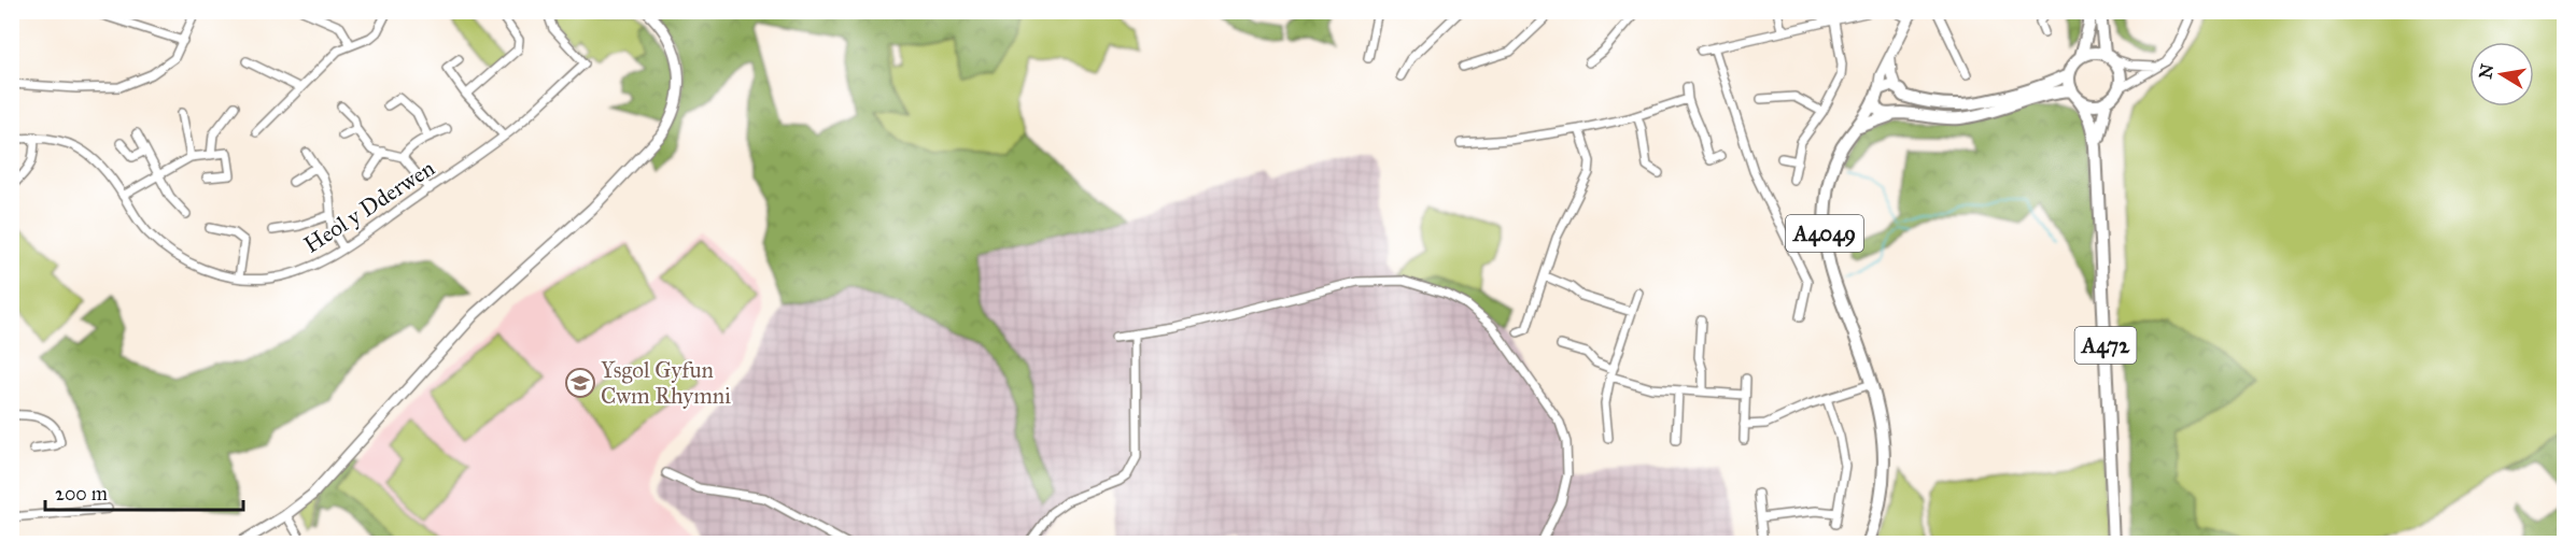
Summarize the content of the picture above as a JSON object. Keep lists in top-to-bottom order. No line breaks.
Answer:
{"streets":{"main road":["A4049","A472"],"street":["Heol y Dderwen"]},"places":{"school or university":["Ysgol Gyfun Cwm Rhymni"]},"scale_bar":"200 m","north":"left"}
